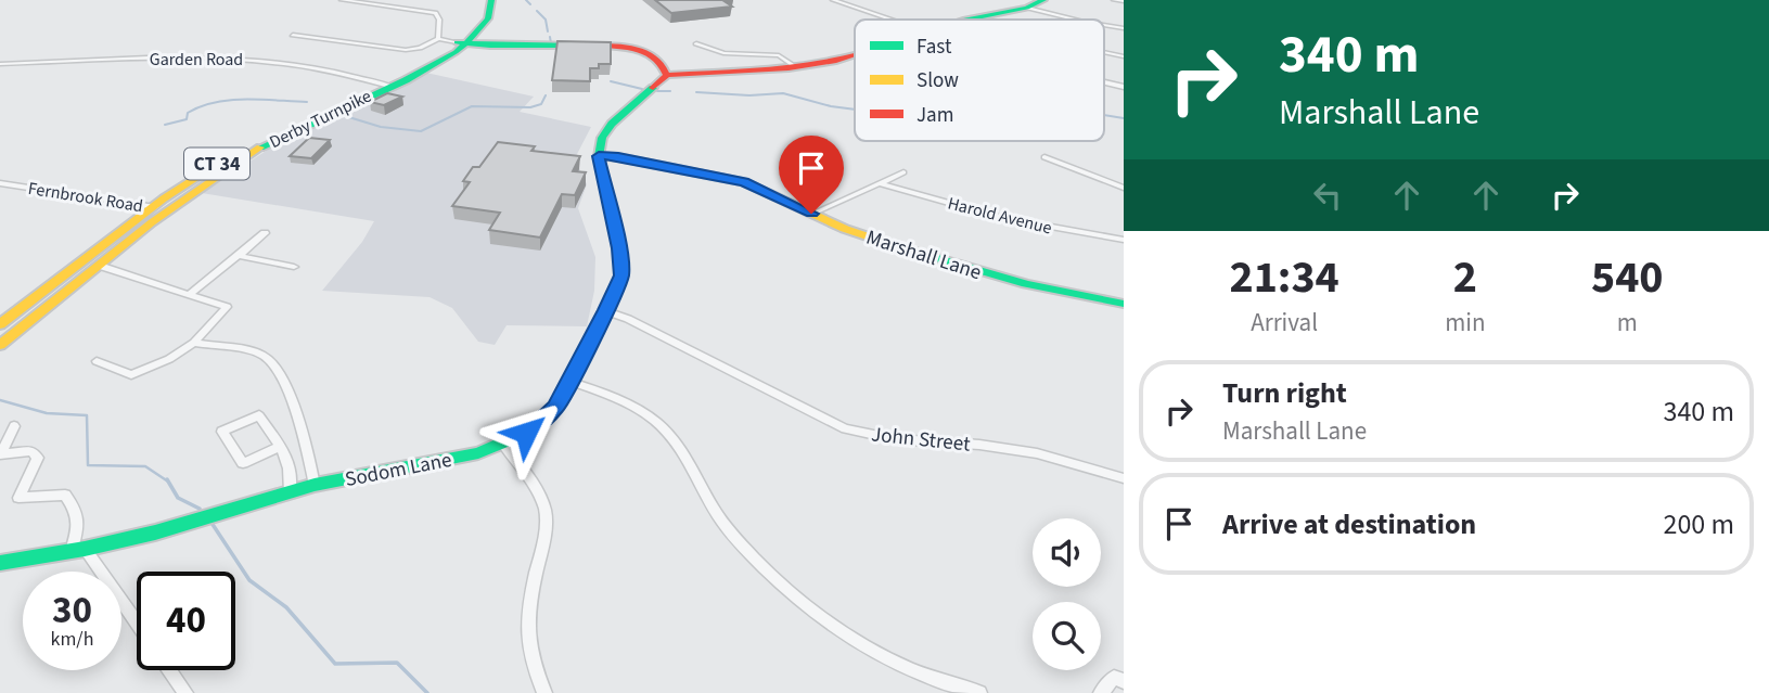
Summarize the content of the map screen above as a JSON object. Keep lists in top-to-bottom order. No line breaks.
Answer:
{"streets":{"main road":["Derby Turnpike","CT 34","Marshall Lane","Sodom Lane"],"street":["Garden Road","Fernbrook Road","Harold Avenue","John Street"]},"crossings":[["Garden Road","Derby Turnpike"],["Derby Turnpike","CT 34"],["Derby Turnpike","Fernbrook Road"],["Marshall Lane","Sodom Lane"],["John Street","Sodom Lane"]],"legend":["Fast","Slow","Jam"],"page":{"turn":["340 m","Marshall Lane"],"eta":["21:34","Arrival","2","min","540","m"],"list":[{"name":"Turn right","note":"Marshall Lane","value":"340 m"},{"name":"Arrive at destination","value":"200 m"}],"speed":"30 km/h","limit":"40"}}
